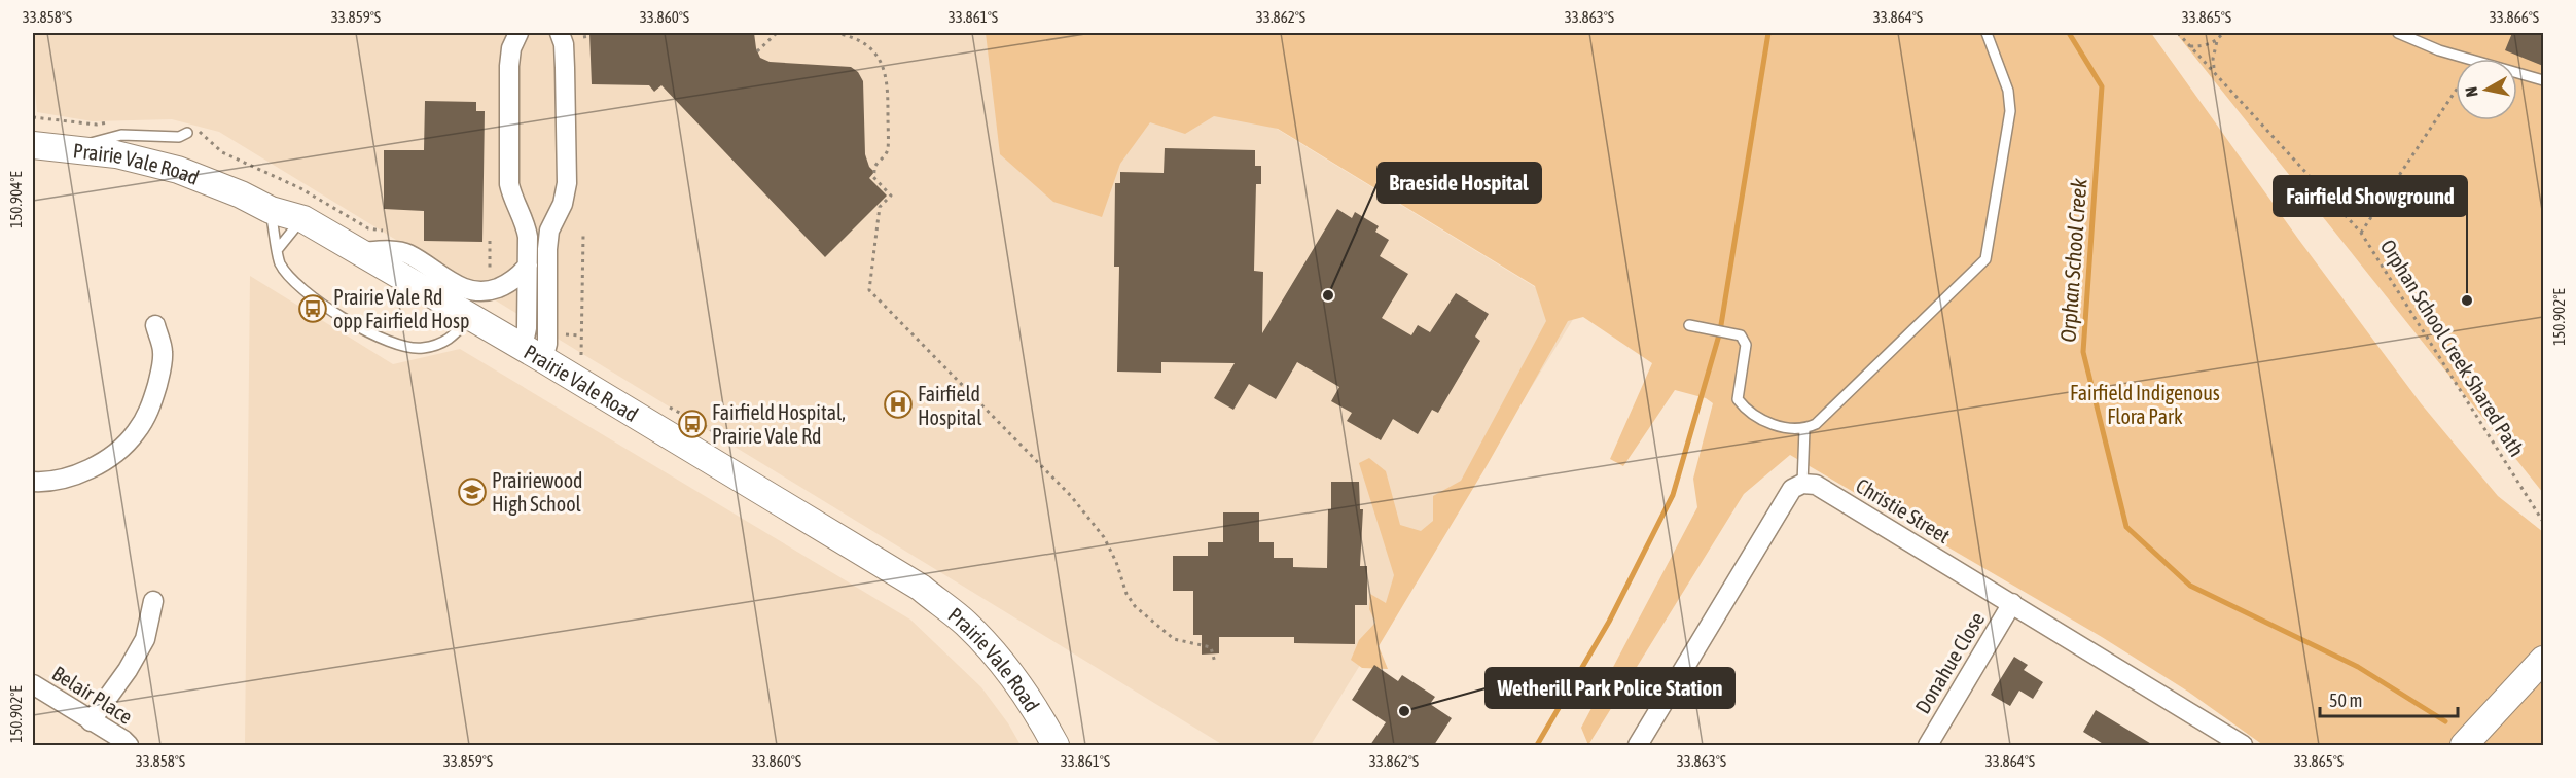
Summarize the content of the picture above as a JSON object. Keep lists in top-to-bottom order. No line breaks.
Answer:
{"streets":{"main road":["Prairie Vale Road"],"street":["Christie Street","Donahue Close","Belair Place"],"path":["Orphan School Creek Shared Path"]},"crossings":[["Christie Street","Donahue Close"]],"water":["Orphan School Creek"],"parks":["Fairfield Indigenous Flora Park"],"places":{"other":["Braeside Hospital","Fairfield Showground","Wetherill Park Police Station"],"bus stop":["Prairie Vale Rd opp Fairfield Hosp","Fairfield Hospital, Prairie Vale Rd"],"hospital":["Fairfield Hospital"],"school or university":["Prairiewood High School"]},"scale_bar":"50 m","north":"left","coordinates":["33.858°S","33.859°S","33.860°S","33.861°S","33.862°S","33.863°S","33.864°S","33.865°S","33.866°S","150.904°E","150.902°E"]}
